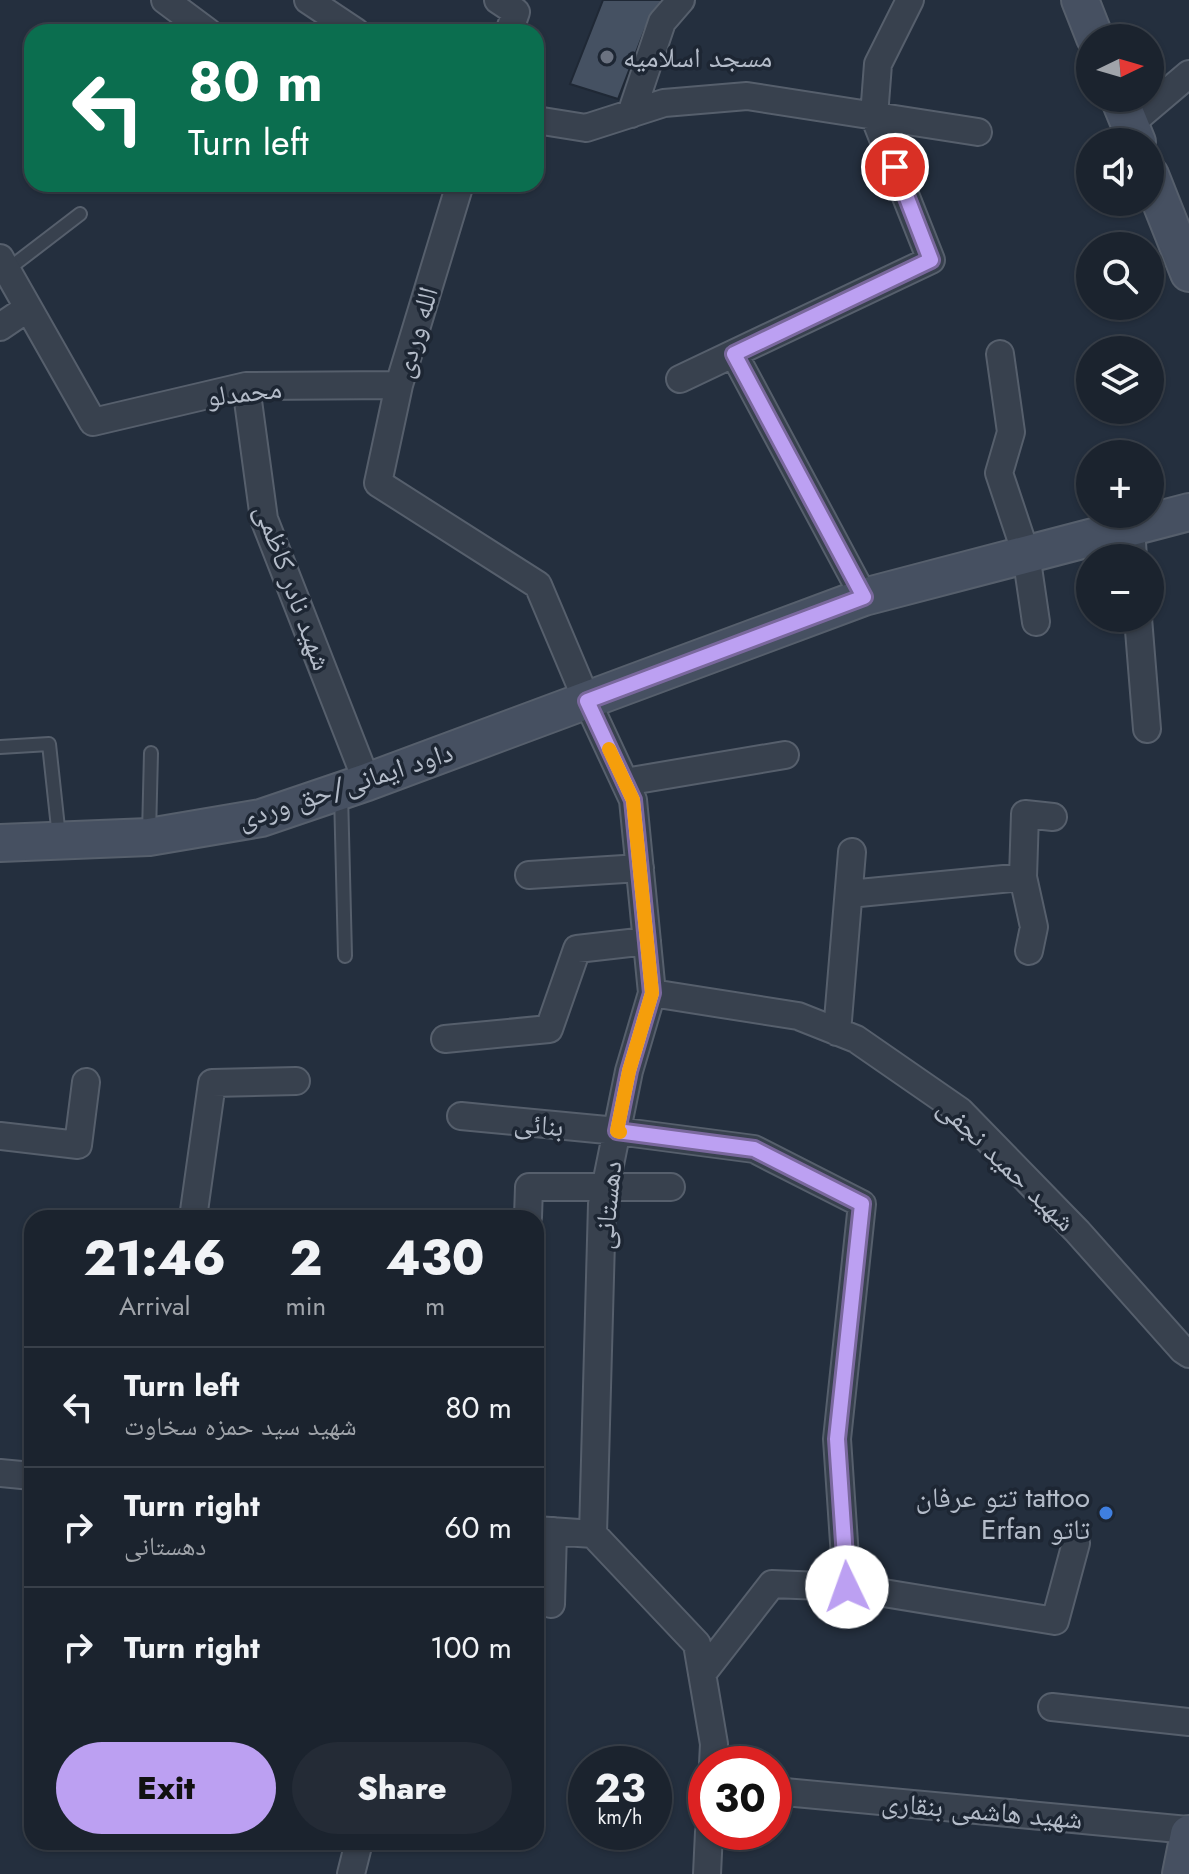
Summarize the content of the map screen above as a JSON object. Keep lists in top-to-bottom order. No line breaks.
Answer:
{"streets":{"street":["الله وردی","محمدلو","شهید نادر کاظمی","داود ایمانی/حق وردی","بنائی","شهید حمید نجفی","دهستانی","شهید هاشمی بنقاری"]},"crossings":[["الله وردی","محمدلو"],["الله وردی","دهستانی"],["محمدلو","شهید نادر کاظمی"],["شهید نادر کاظمی","داود ایمانی/حق وردی"],["داود ایمانی/حق وردی","دهستانی"],["بنائی","دهستانی"],["شهید حمید نجفی","دهستانی"]],"places":["مسجد اسلامیه","تتو عرفان tattoo Erfan تاتو"],"north":"right","page":{"map_buttons":["+","−"],"turn":["80 m","Turn left"],"eta":["21:46","Arrival","2","min","430","m"],"list":[{"name":"Turn left","note":"شهید سید حمزه سخاوت","value":"80 m"},{"name":"Turn right","note":"دهستانی","value":"60 m"},{"name":"Turn right","value":"100 m"}],"buttons":["Exit","Share"],"speed":"23 km/h","limit":"30"}}
